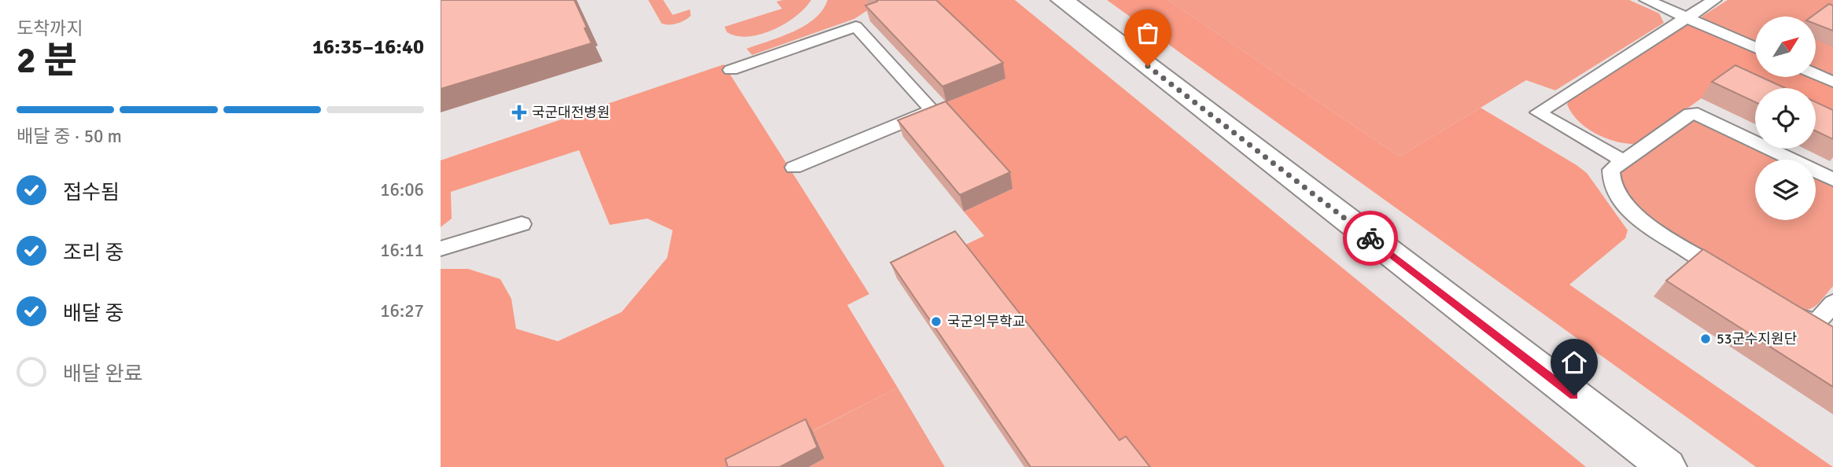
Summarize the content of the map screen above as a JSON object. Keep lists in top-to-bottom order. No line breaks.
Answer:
{"places":{"health":["국군대전병원"],"other":["국군의무학교","53군수지원단"]},"north":"top right","page":{"heading":["2 분","도착까지","16:35–16:40"],"bar":"배달 중 · 50 m","list":[["접수됨","16:06"],["조리 중","16:11"],["배달 중","16:27"],"배달 완료"]}}
